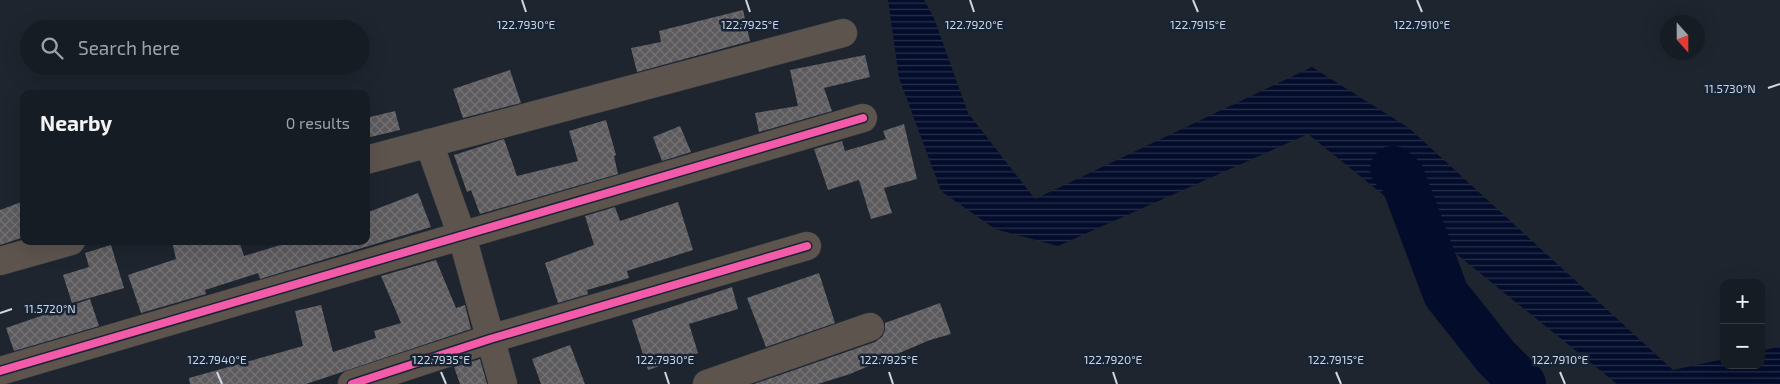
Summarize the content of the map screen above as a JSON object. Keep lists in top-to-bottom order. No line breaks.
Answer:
{"north":"bottom","page":{"search":"Search here","heading":["Nearby","0 results"],"map_buttons":["+","−"]},"coordinates":["122.7930°E","122.7925°E","122.7920°E","122.7915°E","122.7910°E","11.5730°N","11.5720°N","122.7940°E","122.7935°E"]}
